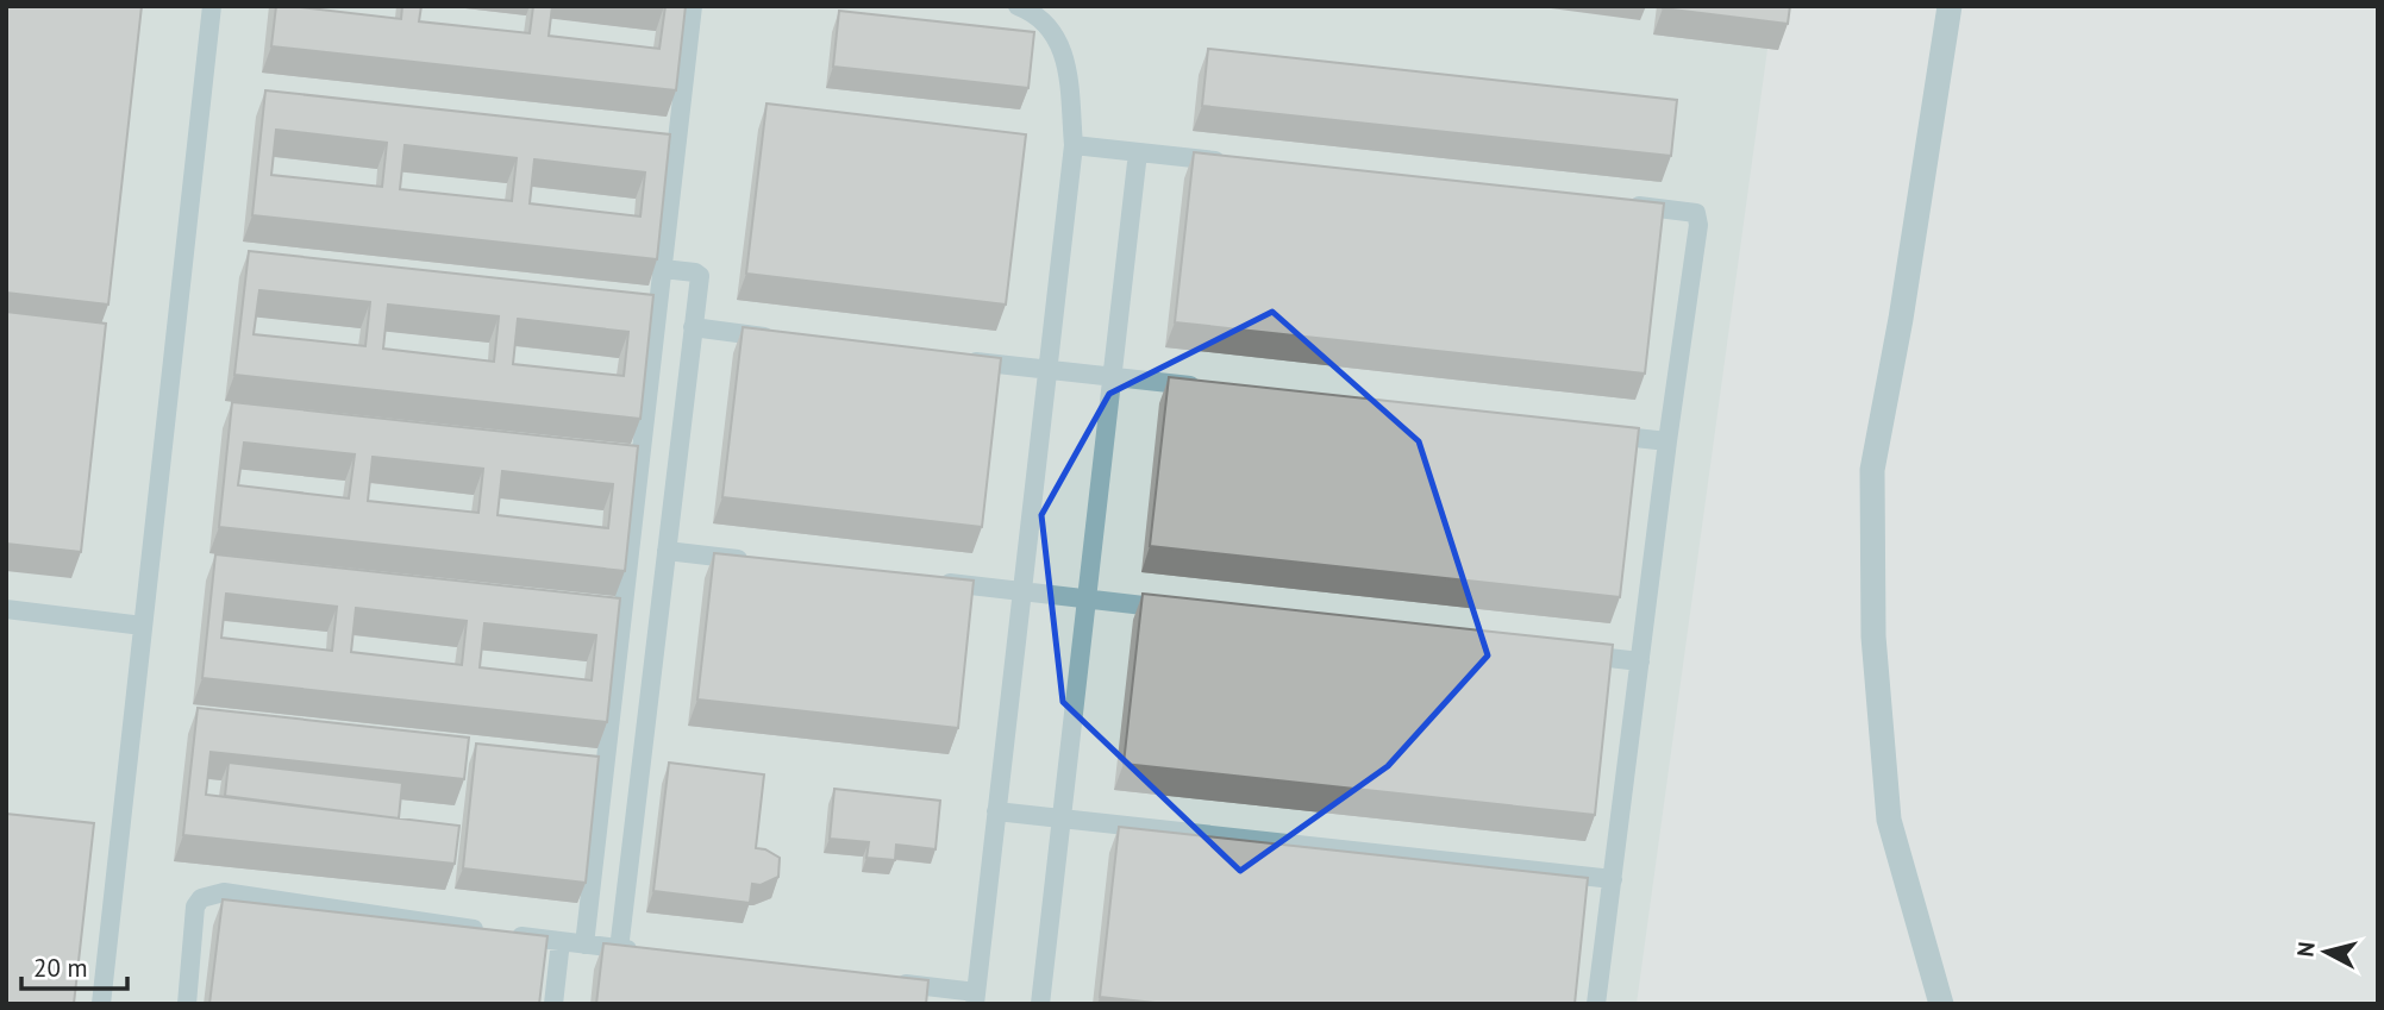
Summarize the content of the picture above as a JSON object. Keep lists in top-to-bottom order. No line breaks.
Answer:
{"scale_bar":"20 m","north":"left"}
